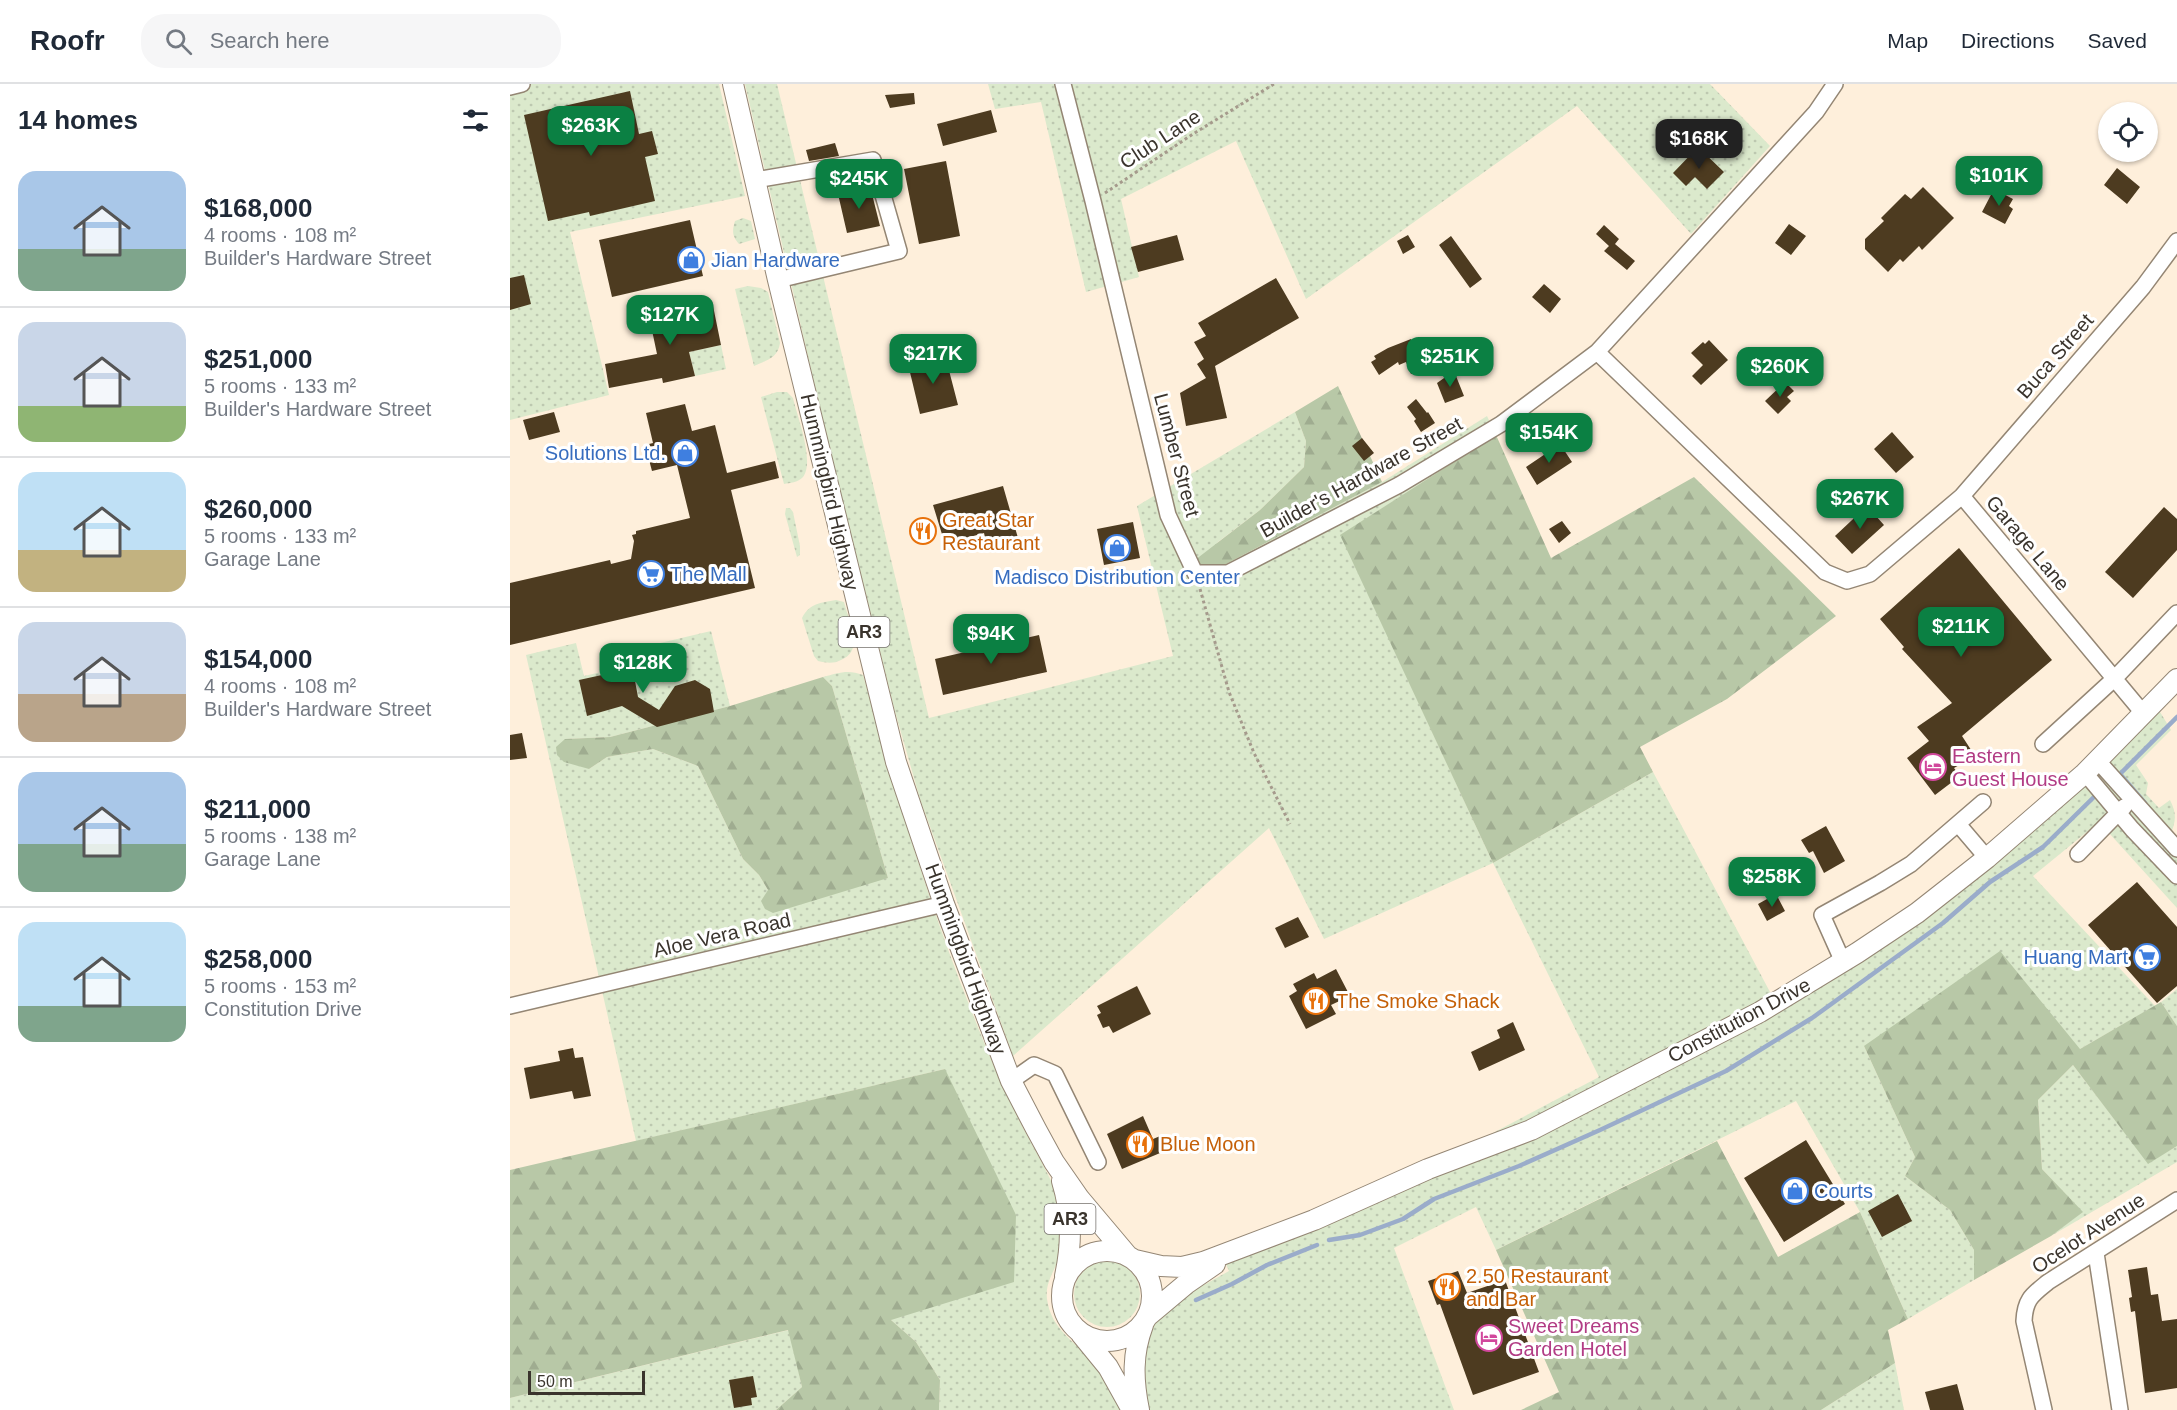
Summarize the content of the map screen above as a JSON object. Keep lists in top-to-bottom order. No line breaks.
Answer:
{"streets":{"main road":["Hummingbird Highway","AR3","Constitution Drive"],"street":["Buca Street","Lumber Street","Builder's Hardware Street","Garage Lane","Aloe Vera Road","Ocelot Avenue"],"path":["Club Lane"]},"crossings":[["Club Lane","Lumber Street"],["Buca Street","Garage Lane"],["Lumber Street","Builder's Hardware Street"],["Builder's Hardware Street","Garage Lane"],["Hummingbird Highway","Aloe Vera Road"],["Hummingbird Highway","Constitution Drive"],["Garage Lane","Constitution Drive"]],"places":{"shop":["Jian Hardware","Solutions Ltd.","Madisco Distribution Center","Courts"],"restaurant":["Great Star Restaurant","The Smoke Shack","Blue Moon","2.50 Restaurant and Bar"],"supermarket":["The Mall","Huang Mart"],"hotel":["Eastern Guest House","Sweet Dreams Garden Hotel"]},"scale_bar":"50 m","page":{"header":"Roofr","search":"Search here","nav":["Map","Directions","Saved"],"heading":"14 homes","price":["$263K","$168K","$101K","$245K","$127K","$217K","$251K","$260K","$154K","$267K","$211K","$94K","$128K","$258K"],"list":[{"name":"$168,000","note":"4 rooms · 108 m² · Builder's Hardware Street"},{"name":"$251,000","note":"5 rooms · 133 m² · Builder's Hardware Street"},{"name":"$260,000","note":"5 rooms · 133 m² · Garage Lane"},{"name":"$154,000","note":"4 rooms · 108 m² · Builder's Hardware Street"},{"name":"$211,000","note":"5 rooms · 138 m² · Garage Lane"},{"name":"$258,000","note":"5 rooms · 153 m² · Constitution Drive"}],"scale":"50 m"}}
